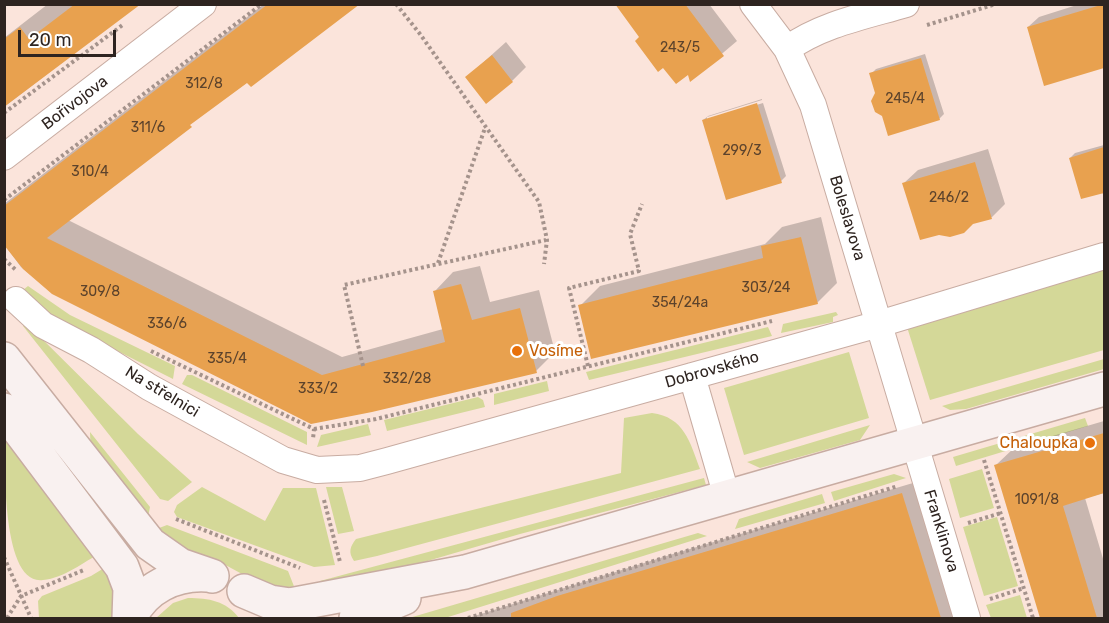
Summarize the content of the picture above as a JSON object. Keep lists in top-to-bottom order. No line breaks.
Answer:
{"streets":{"street":["Bořivojova","Boleslavova","Dobrovského","Na střelnici","Franklinova"]},"crossings":[["Boleslavova","Dobrovského"],["Boleslavova","Franklinova"],["Dobrovského","Na střelnici"]],"places":["Vosíme","Chaloupka"],"house_numbers":["243/5","312/8","245/4","311/6","299/3","310/4","246/2","303/24","309/8","354/24a","336/6","335/4","332/28","333/2","1091/8"],"scale_bar":"20 m"}
